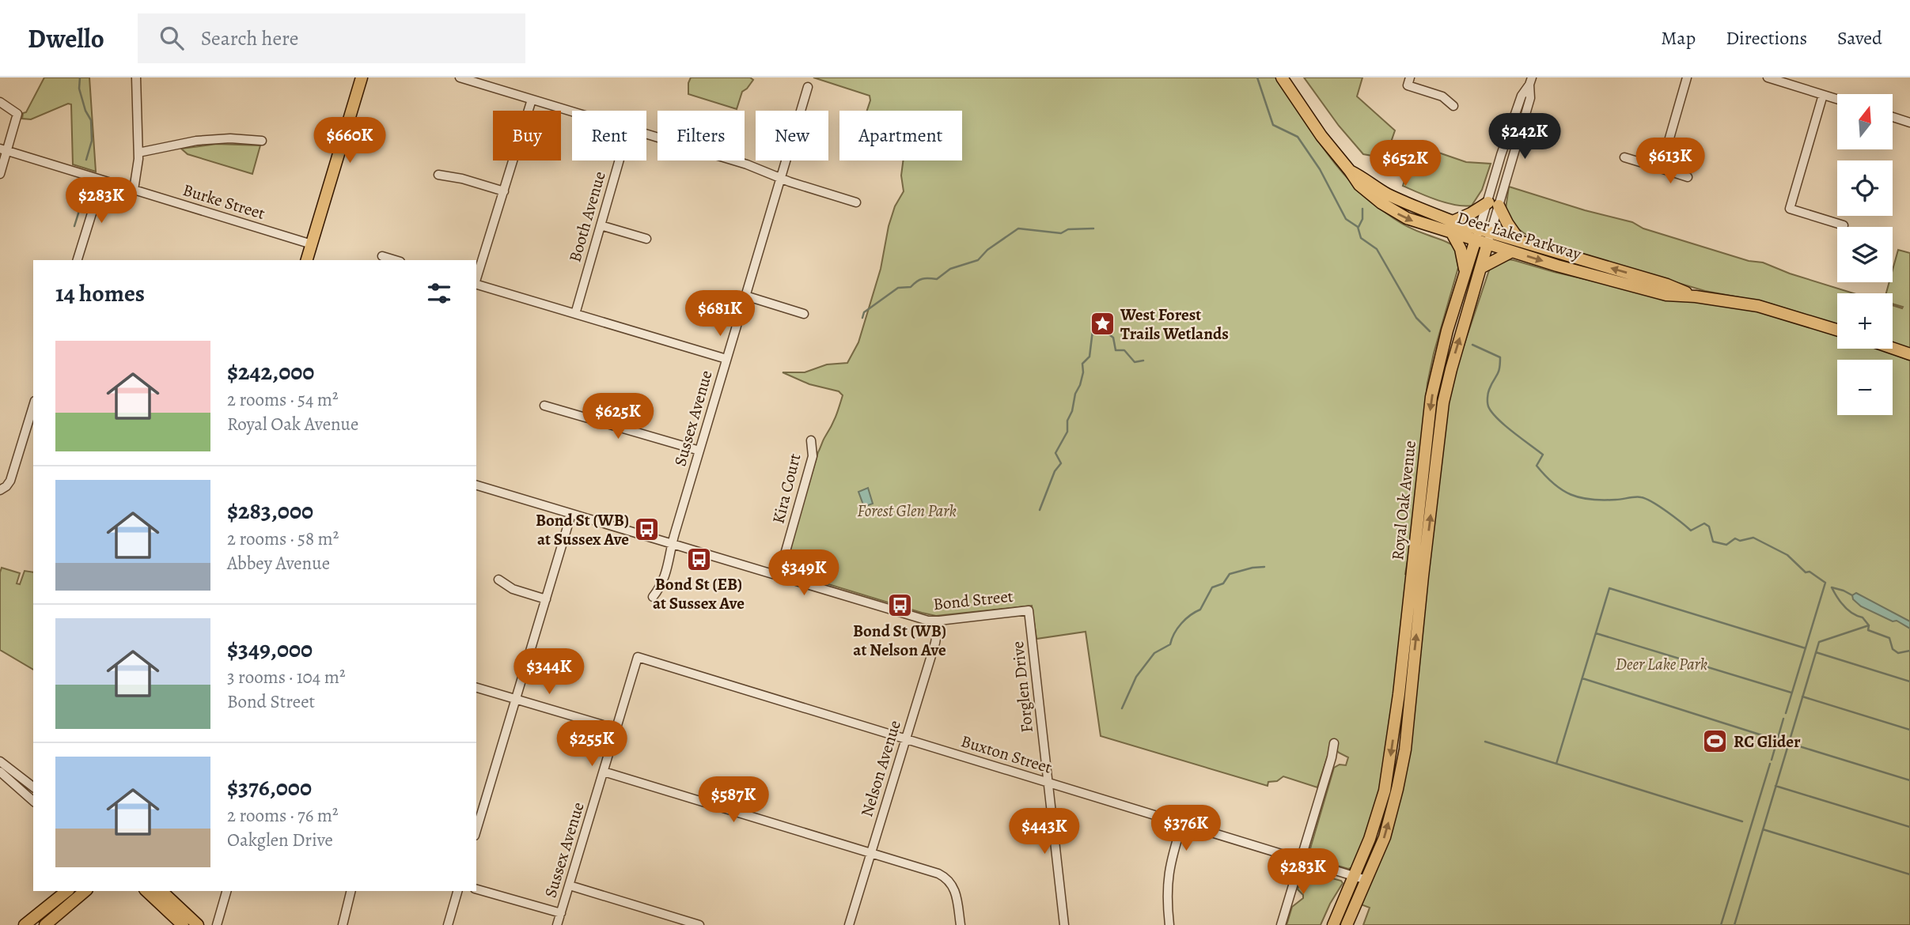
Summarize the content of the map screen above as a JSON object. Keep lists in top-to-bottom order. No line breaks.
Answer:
{"streets":{"main road":["Deer Lake Parkway","Royal Oak Avenue"],"street":["Burke Street","Booth Avenue","Sussex Avenue","Kira Court","Bond Street","Forglen Drive","Buxton Street","Nelson Avenue"]},"crossings":[["Deer Lake Parkway","Royal Oak Avenue"],["Sussex Avenue","Bond Street"],["Sussex Avenue","Buxton Street"],["Kira Court","Bond Street"],["Royal Oak Avenue","Buxton Street"],["Bond Street","Forglen Drive"],["Bond Street","Nelson Avenue"],["Forglen Drive","Buxton Street"],["Buxton Street","Nelson Avenue"]],"parks":["Forest Glen Park","Deer Lake Park"],"places":{"place":["West Forest Trails Wetlands"],"bus stop":["Bond St (WB) at Sussex Ave","Bond St (EB) at Sussex Ave","Bond St (WB) at Nelson Ave"],"sports":["RC Glider"]},"north":"top","page":{"header":"Dwello","search":"Search here","nav":["Map","Directions","Saved"],"map_buttons":["+","−"],"chip":["Buy","Rent","Filters","New","Apartment"],"price":["$242K","$660K","$613K","$652K","$283K","$681K","$625K","$349K","$344K","$255K","$587K","$376K","$443K","$283K"],"heading":"14 homes","list":[{"name":"$242,000","note":"2 rooms · 54 m² · Royal Oak Avenue"},{"name":"$283,000","note":"2 rooms · 58 m² · Abbey Avenue"},{"name":"$349,000","note":"3 rooms · 104 m² · Bond Street"},{"name":"$376,000","note":"2 rooms · 76 m² · Oakglen Drive"}]}}
